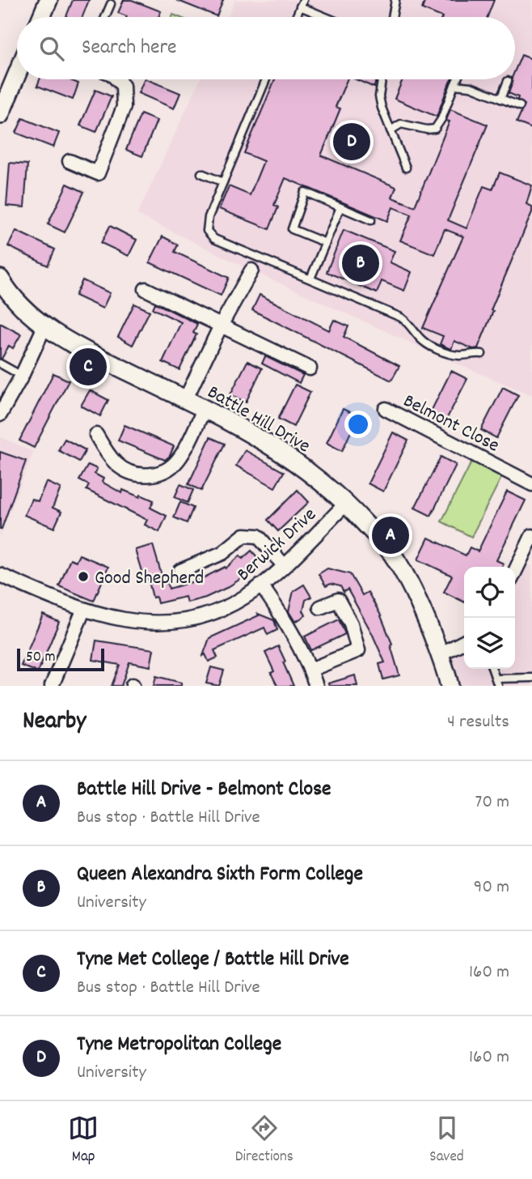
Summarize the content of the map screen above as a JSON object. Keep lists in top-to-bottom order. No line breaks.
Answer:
{"streets":{"street":["Battle Hill Drive","Belmont Close","Berwick Drive"]},"crossings":[["Battle Hill Drive","Berwick Drive"]],"places":["Good Shepherd"],"scale_bar":"50 m","page":{"search":"Search here","pins":["D","B","C","A"],"scale":"50 m","heading":["Nearby","4 results"],"list":[{"mark":"A","name":"Battle Hill Drive - Belmont Close","note":"Bus stop · Battle Hill Drive","value":"70 m"},{"mark":"B","name":"Queen Alexandra Sixth Form College","note":"University","value":"90 m"},{"mark":"C","name":"Tyne Met College / Battle Hill Drive","note":"Bus stop · Battle Hill Drive","value":"160 m"},{"mark":"D","name":"Tyne Metropolitan College","note":"University","value":"160 m"}],"nav":["Map","Directions","Saved"]}}
